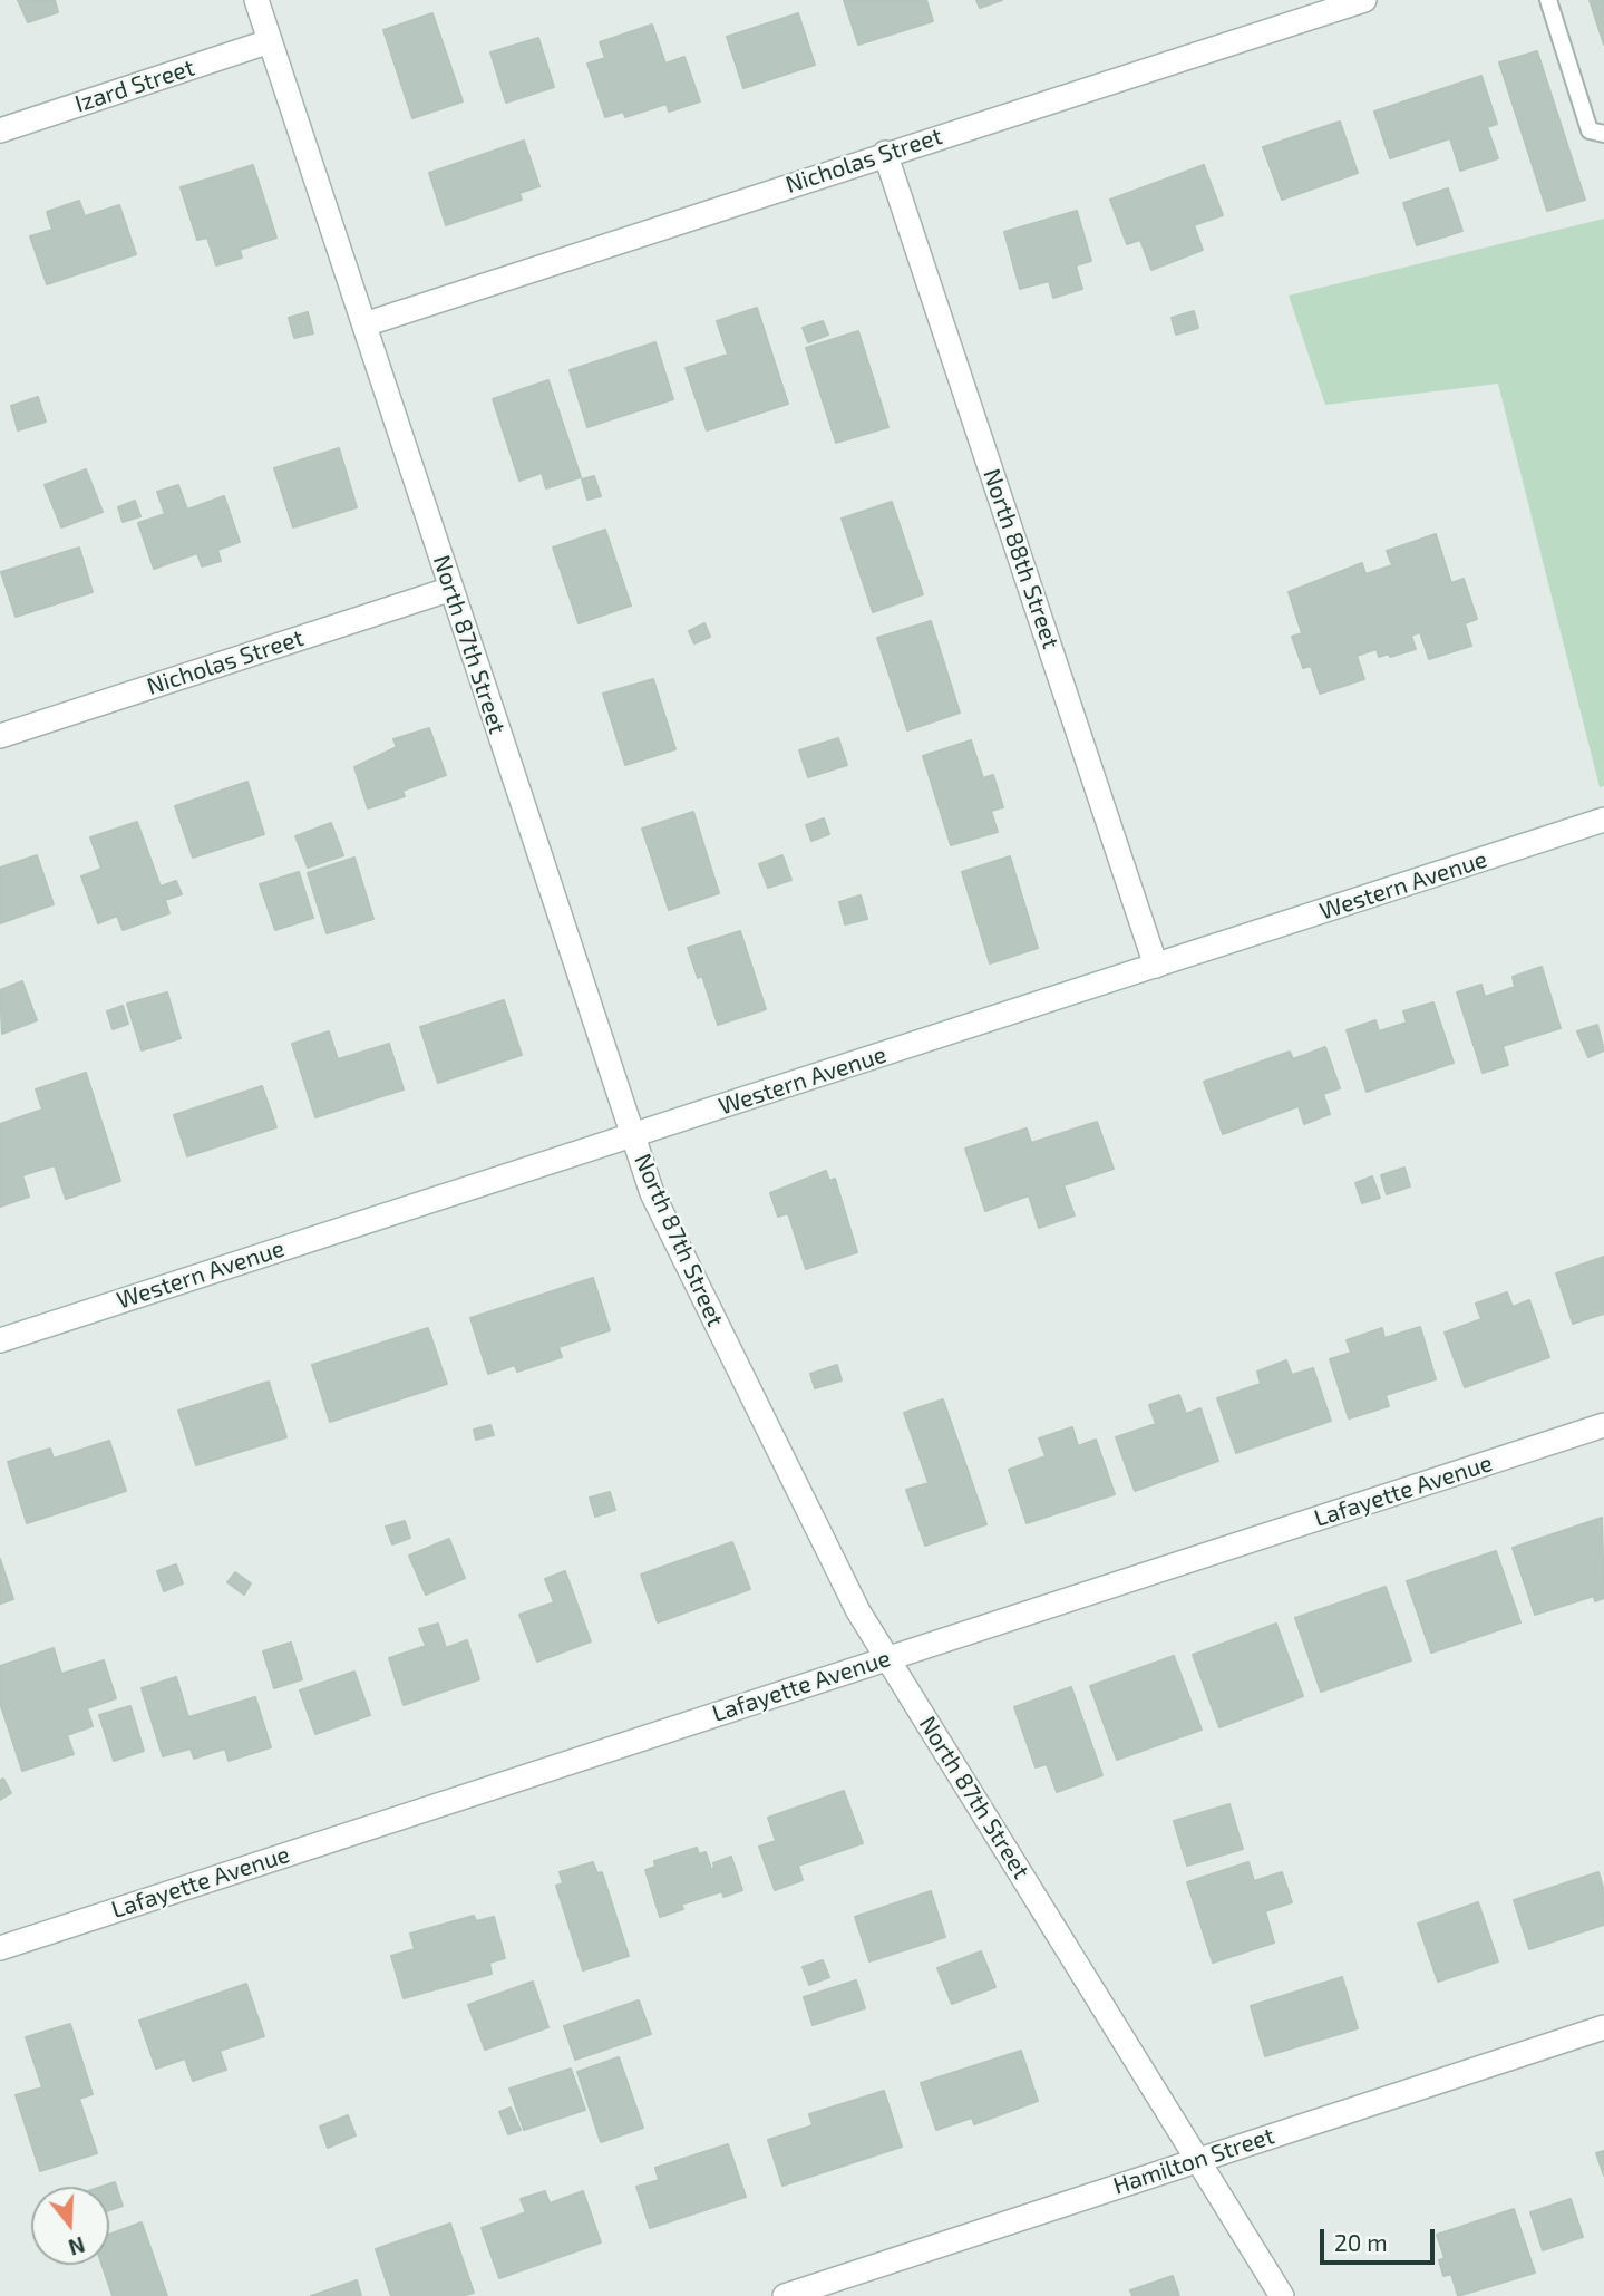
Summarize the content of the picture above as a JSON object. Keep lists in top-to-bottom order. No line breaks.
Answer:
{"streets":{"street":["Izard Street","Nicholas Street","North 88th Street","North 87th Street","Western Avenue","Lafayette Avenue","Hamilton Street"]},"crossings":[["Izard Street","North 87th Street"],["Nicholas Street","North 88th Street"],["Nicholas Street","North 87th Street"],["North 88th Street","Western Avenue"],["North 87th Street","Western Avenue"],["North 87th Street","Lafayette Avenue"],["North 87th Street","Hamilton Street"]],"scale_bar":"20 m","north":"bottom"}
